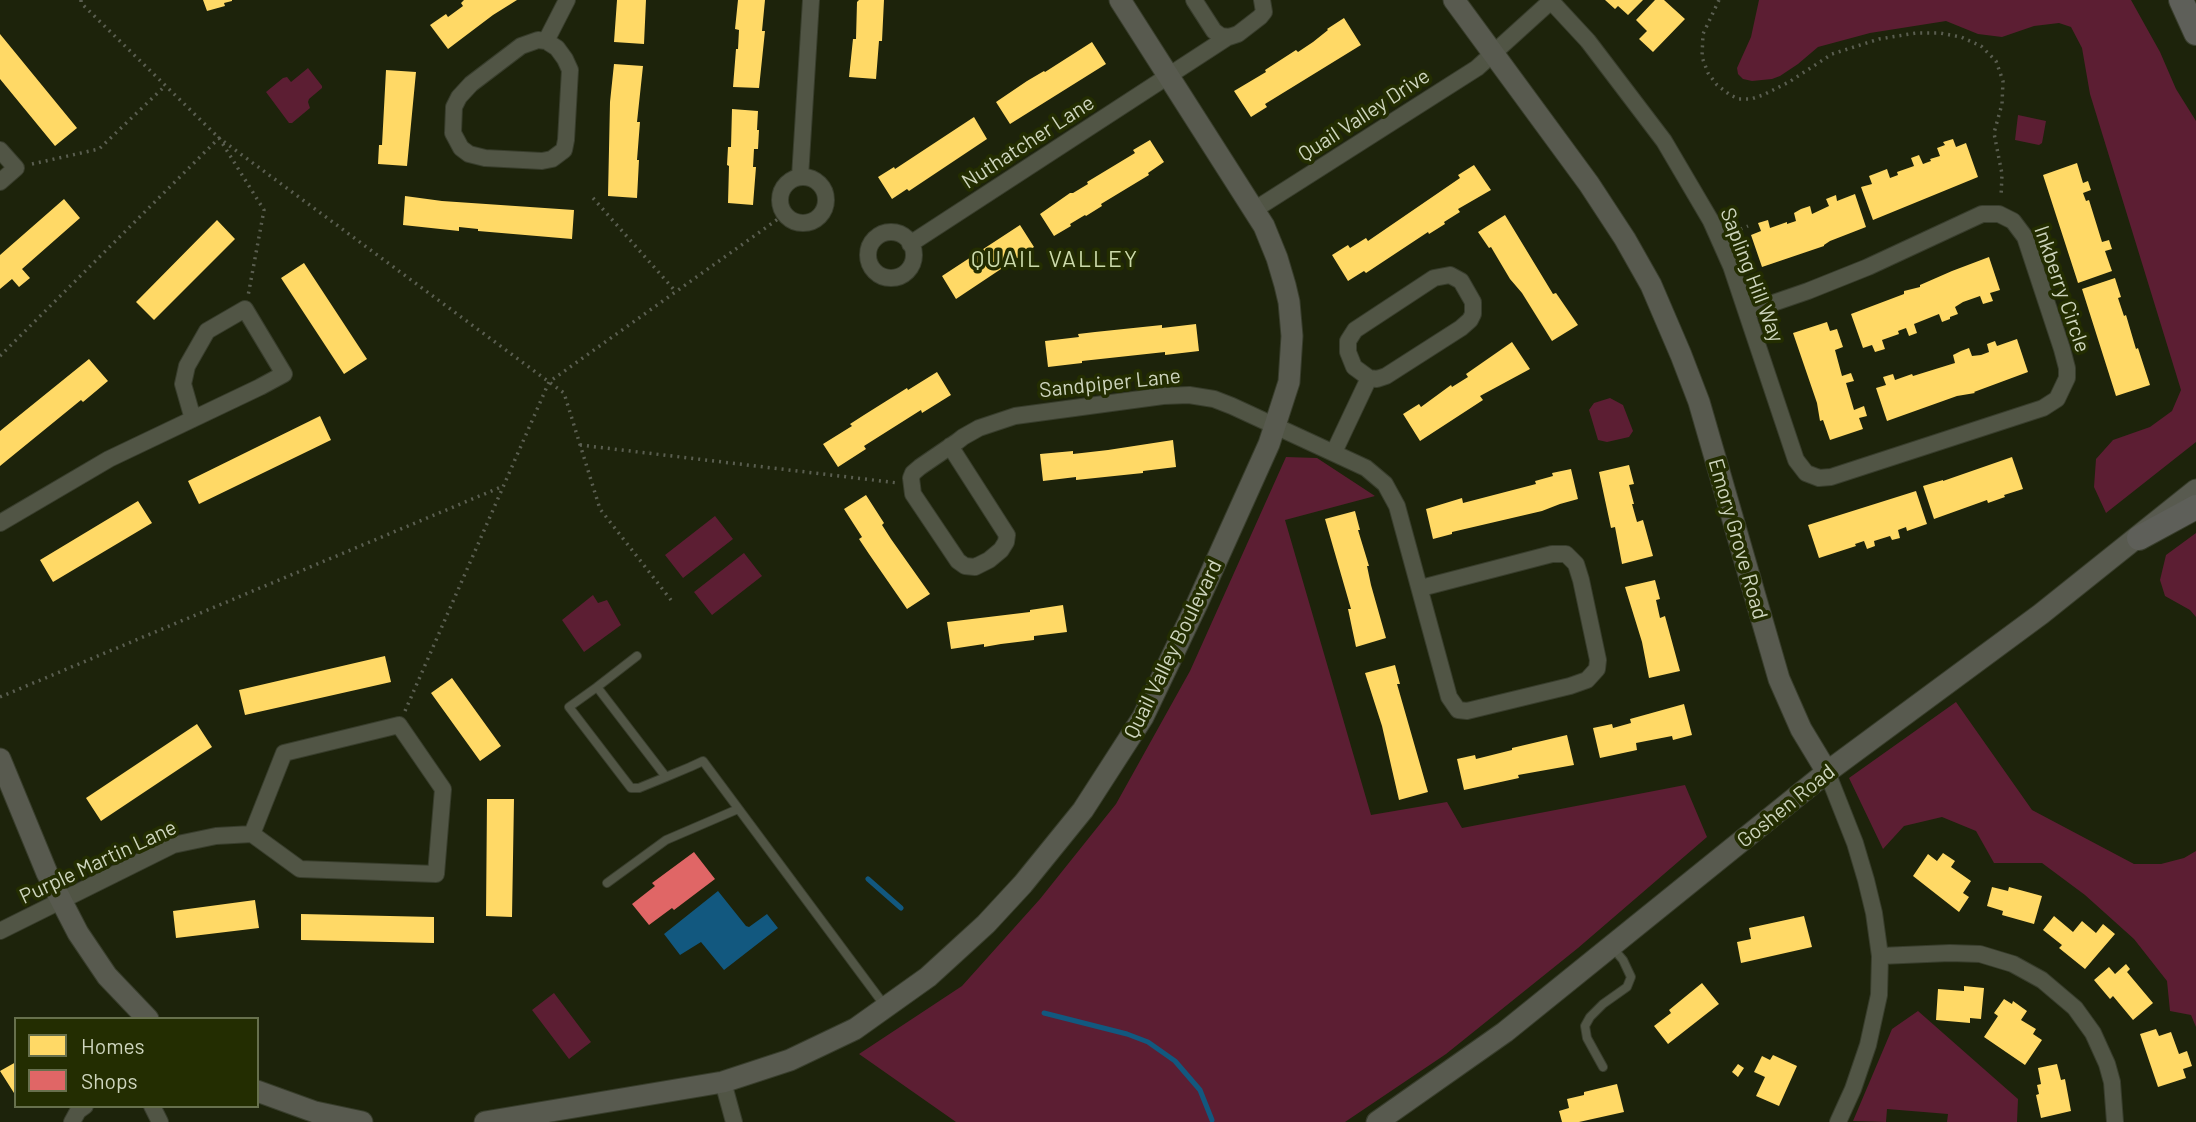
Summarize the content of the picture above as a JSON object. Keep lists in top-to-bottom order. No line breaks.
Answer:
{"streets":{"street":["Quail Valley Drive","Nuthatcher Lane","Sapling Hill Way","Inkberry Circle","Sandpiper Lane","Emory Grove Road","Quail Valley Boulevard","Goshen Road","Purple Martin Lane"]},"crossings":[["Quail Valley Drive","Sapling Hill Way"],["Quail Valley Drive","Emory Grove Road"],["Quail Valley Drive","Quail Valley Boulevard"],["Nuthatcher Lane","Quail Valley Boulevard"],["Sapling Hill Way","Inkberry Circle"],["Sandpiper Lane","Quail Valley Boulevard"],["Emory Grove Road","Goshen Road"]],"districts":["QUAIL VALLEY"],"legend":["Homes","Shops"]}
